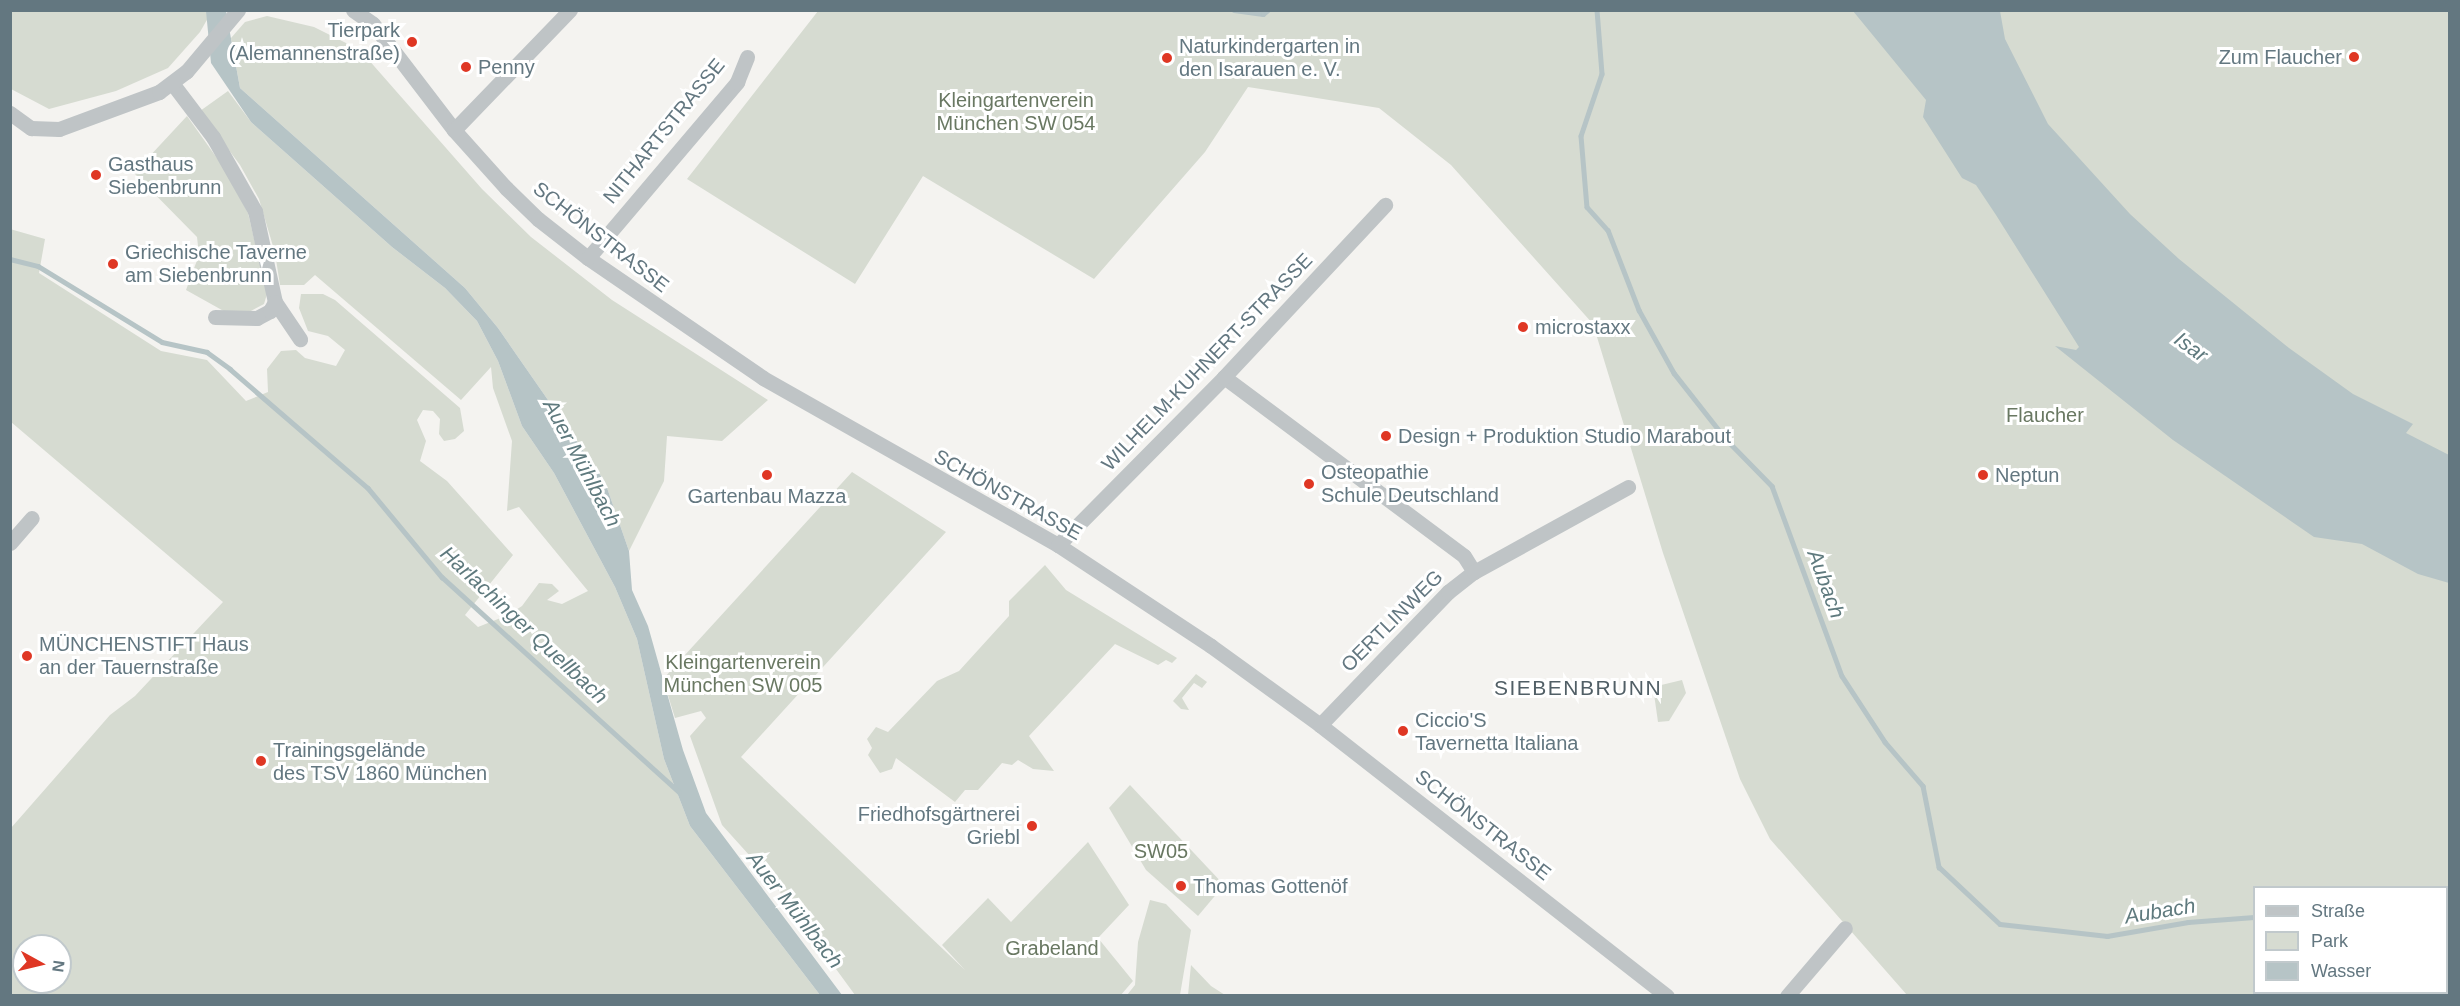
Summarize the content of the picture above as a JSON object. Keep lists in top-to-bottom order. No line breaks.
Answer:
{"streets":{"street":["NITHARTSTRASSE","SCHÖNSTRASSE","WILHELM-KUHNERT-STRASSE","OERTLINWEG"]},"crossings":[["NITHARTSTRASSE","SCHÖNSTRASSE"],["SCHÖNSTRASSE","WILHELM-KUHNERT-STRASSE"],["SCHÖNSTRASSE","OERTLINWEG"]],"districts":["SIEBENBRUNN"],"water":["Isar","Auer Mühlbach","Aubach","Harlachinger Quellbach"],"parks":["Kleingartenverein München SW 054","Flaucher","Kleingartenverein München SW 005","SW05","Grabeland"],"places":["Tierpark (Alemannenstraße)","Zum Flaucher","Naturkindergarten in den Isarauen e. V.","Penny","Gasthaus Siebenbrunn","Griechische Taverne am Siebenbrunn","microstaxx","Design + Produktion Studio Marabout","Gartenbau Mazza","Neptun","Osteopathie Schule Deutschland","MÜNCHENSTIFT Haus an der Tauernstraße","Ciccio'S Tavernetta Italiana","Trainingsgelände des TSV 1860 München","Friedhofsgärtnerei Griebl","Thomas Gottenöf"],"legend":["Straße","Park","Wasser"],"north":"right"}
